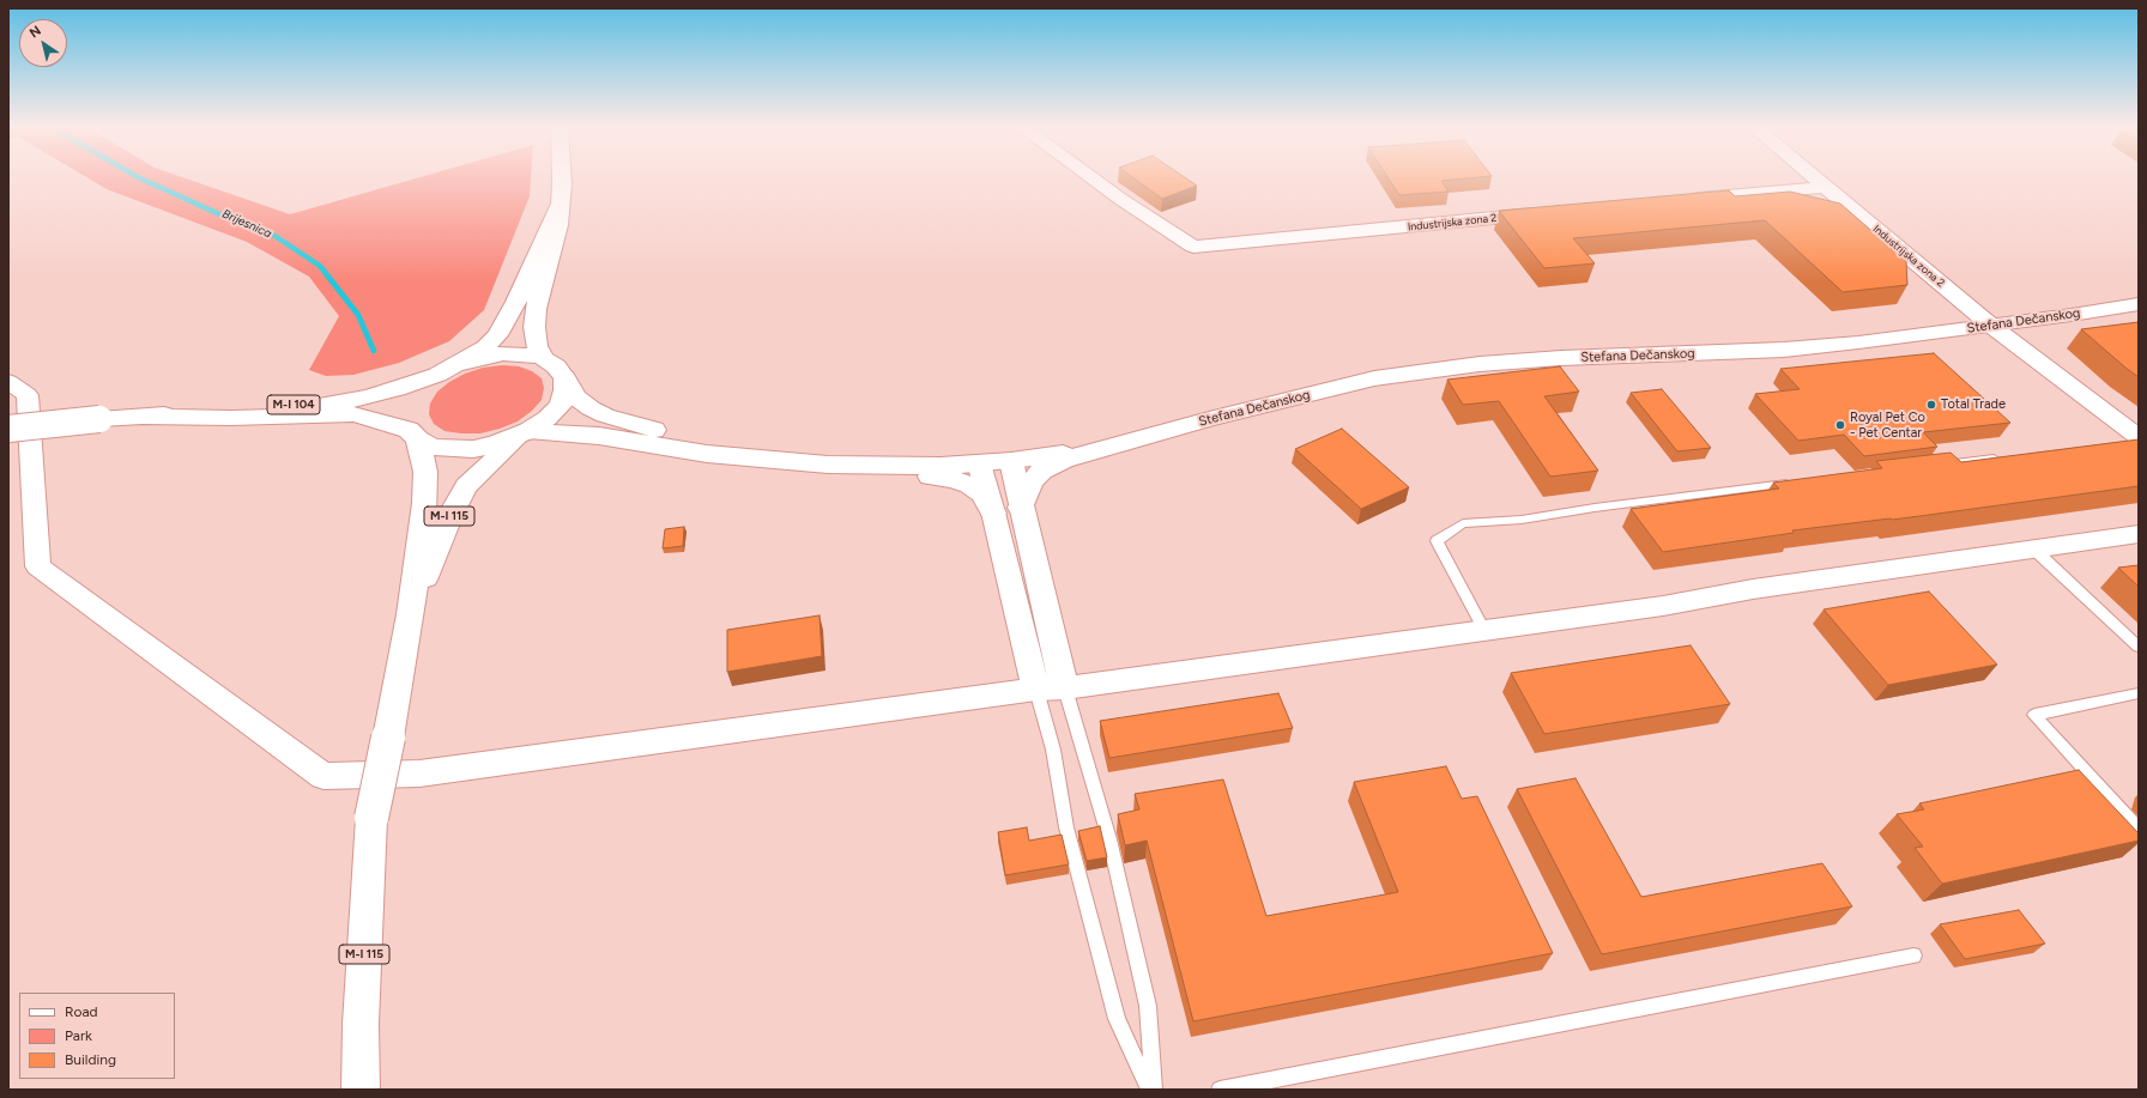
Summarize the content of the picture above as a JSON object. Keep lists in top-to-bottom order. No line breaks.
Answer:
{"streets":{"main road":["Stefana Dečanskog","M-I 104","M-I 115"],"street":["Industrijska zona 2"]},"crossings":[["Industrijska zona 2","Stefana Dečanskog"],["M-I 104","M-I 115"]],"water":["Brijesnica"],"places":["Total Trade","Royal Pet Co - Pet Centar"],"legend":["Road","Park","Building"],"north":"top left"}
